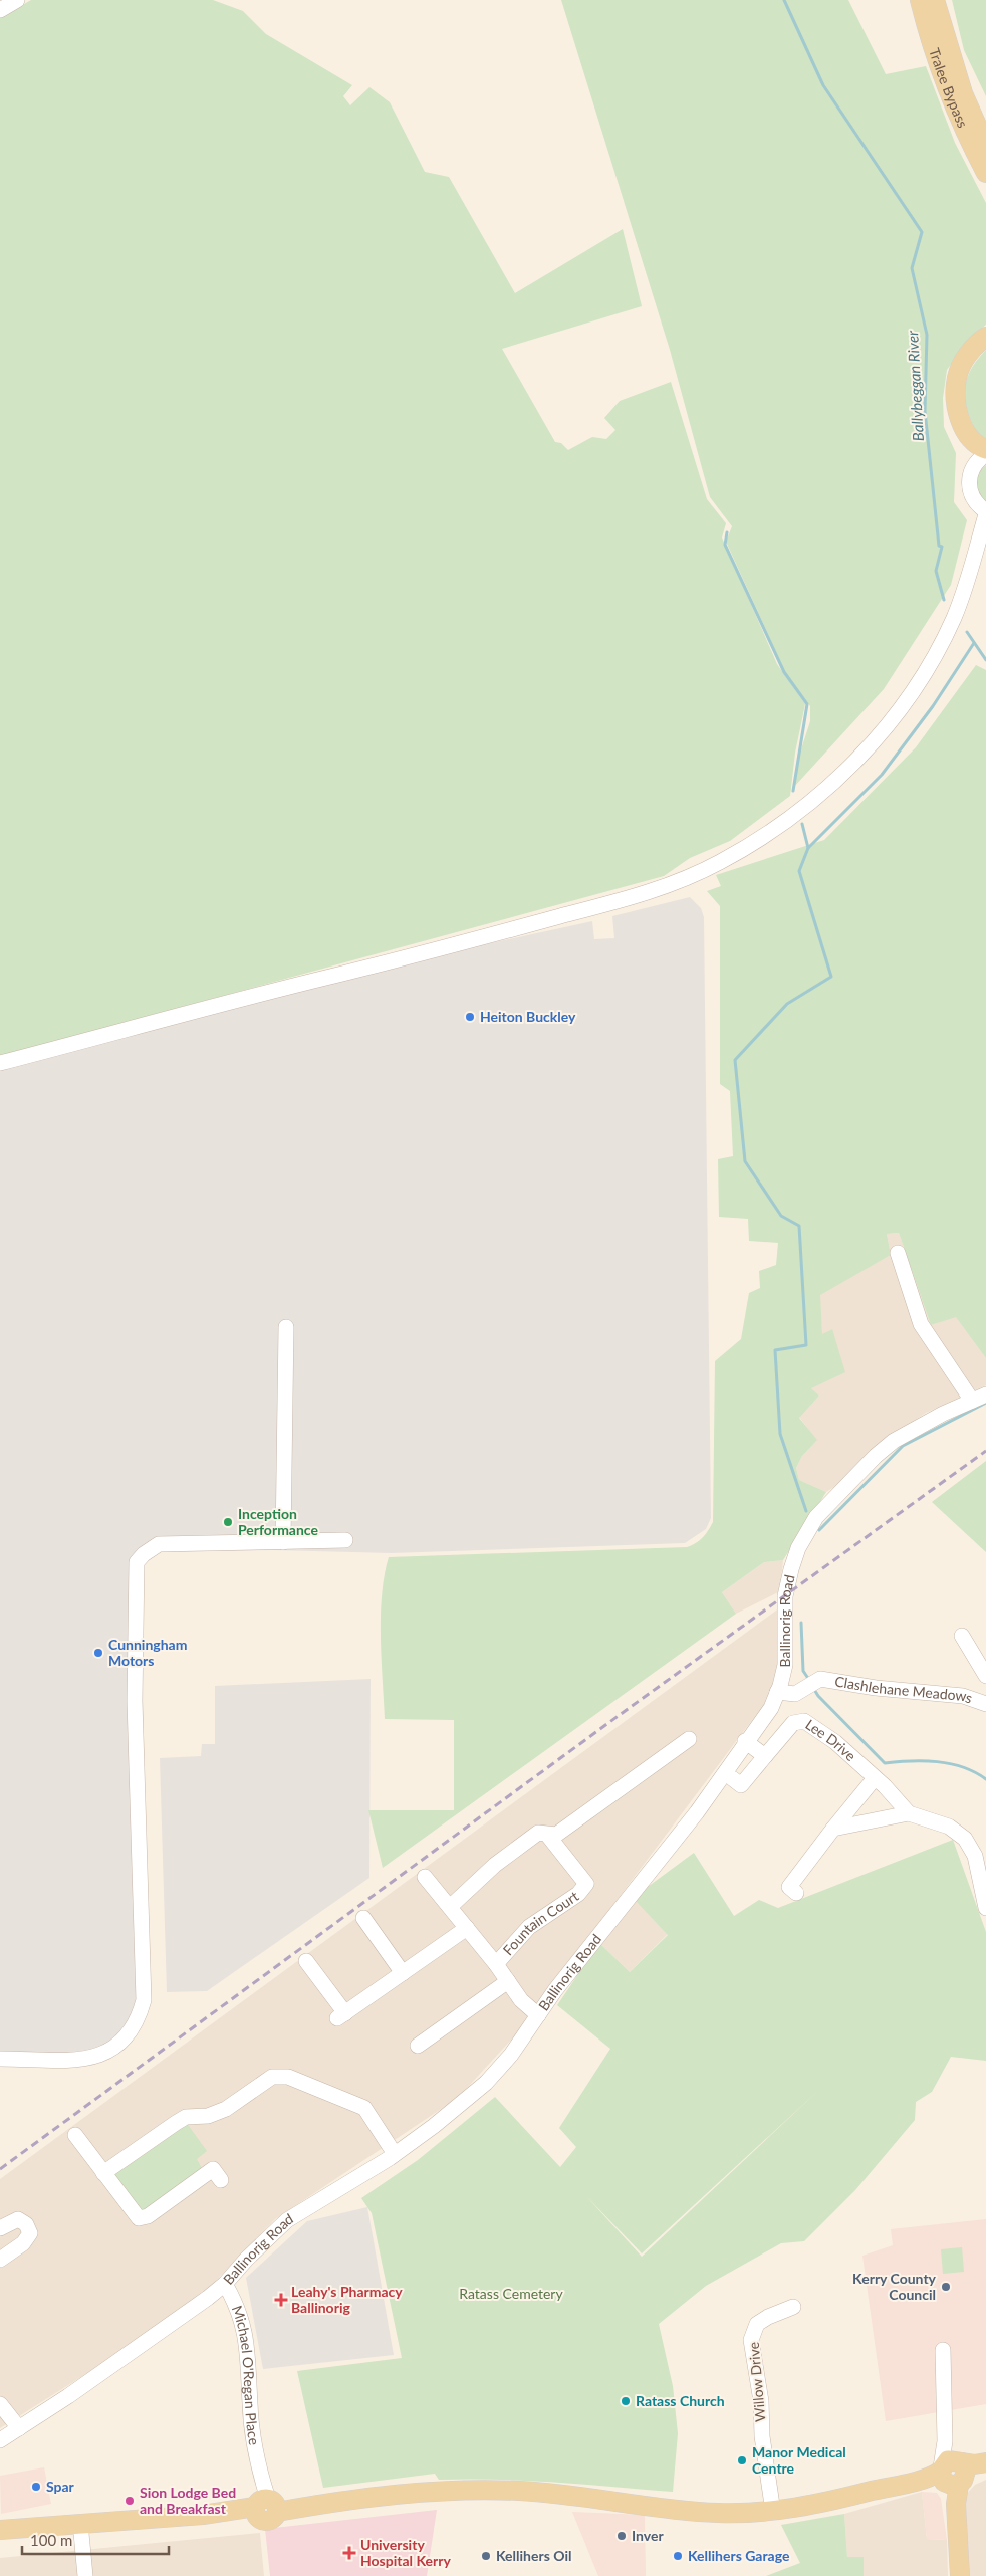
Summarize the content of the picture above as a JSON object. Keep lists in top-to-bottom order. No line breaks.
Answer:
{"streets":{"main road":["Tralee Bypass"],"street":["Ballinorig Road","Clashlehane Meadows","Lee Drive","Fountain Court","Michael O'Regan Place","Willow Drive"]},"crossings":[["Ballinorig Road","Clashlehane Meadows"],["Ballinorig Road","Fountain Court"],["Ballinorig Road","Michael O'Regan Place"]],"water":["Ballybeggan River"],"parks":["Ratass Cemetery"],"places":{"other":["Heiton Buckley","Inception Performance","Cunningham Motors","Kerry County Council","Ratass Church","Manor Medical Centre","Spar","Sion Lodge Bed and Breakfast","Inver","Kellihers Oil","Kellihers Garage"],"health":["Leahy's Pharmacy Ballinorig","University Hospital Kerry"]},"scale_bar":"100 m"}
